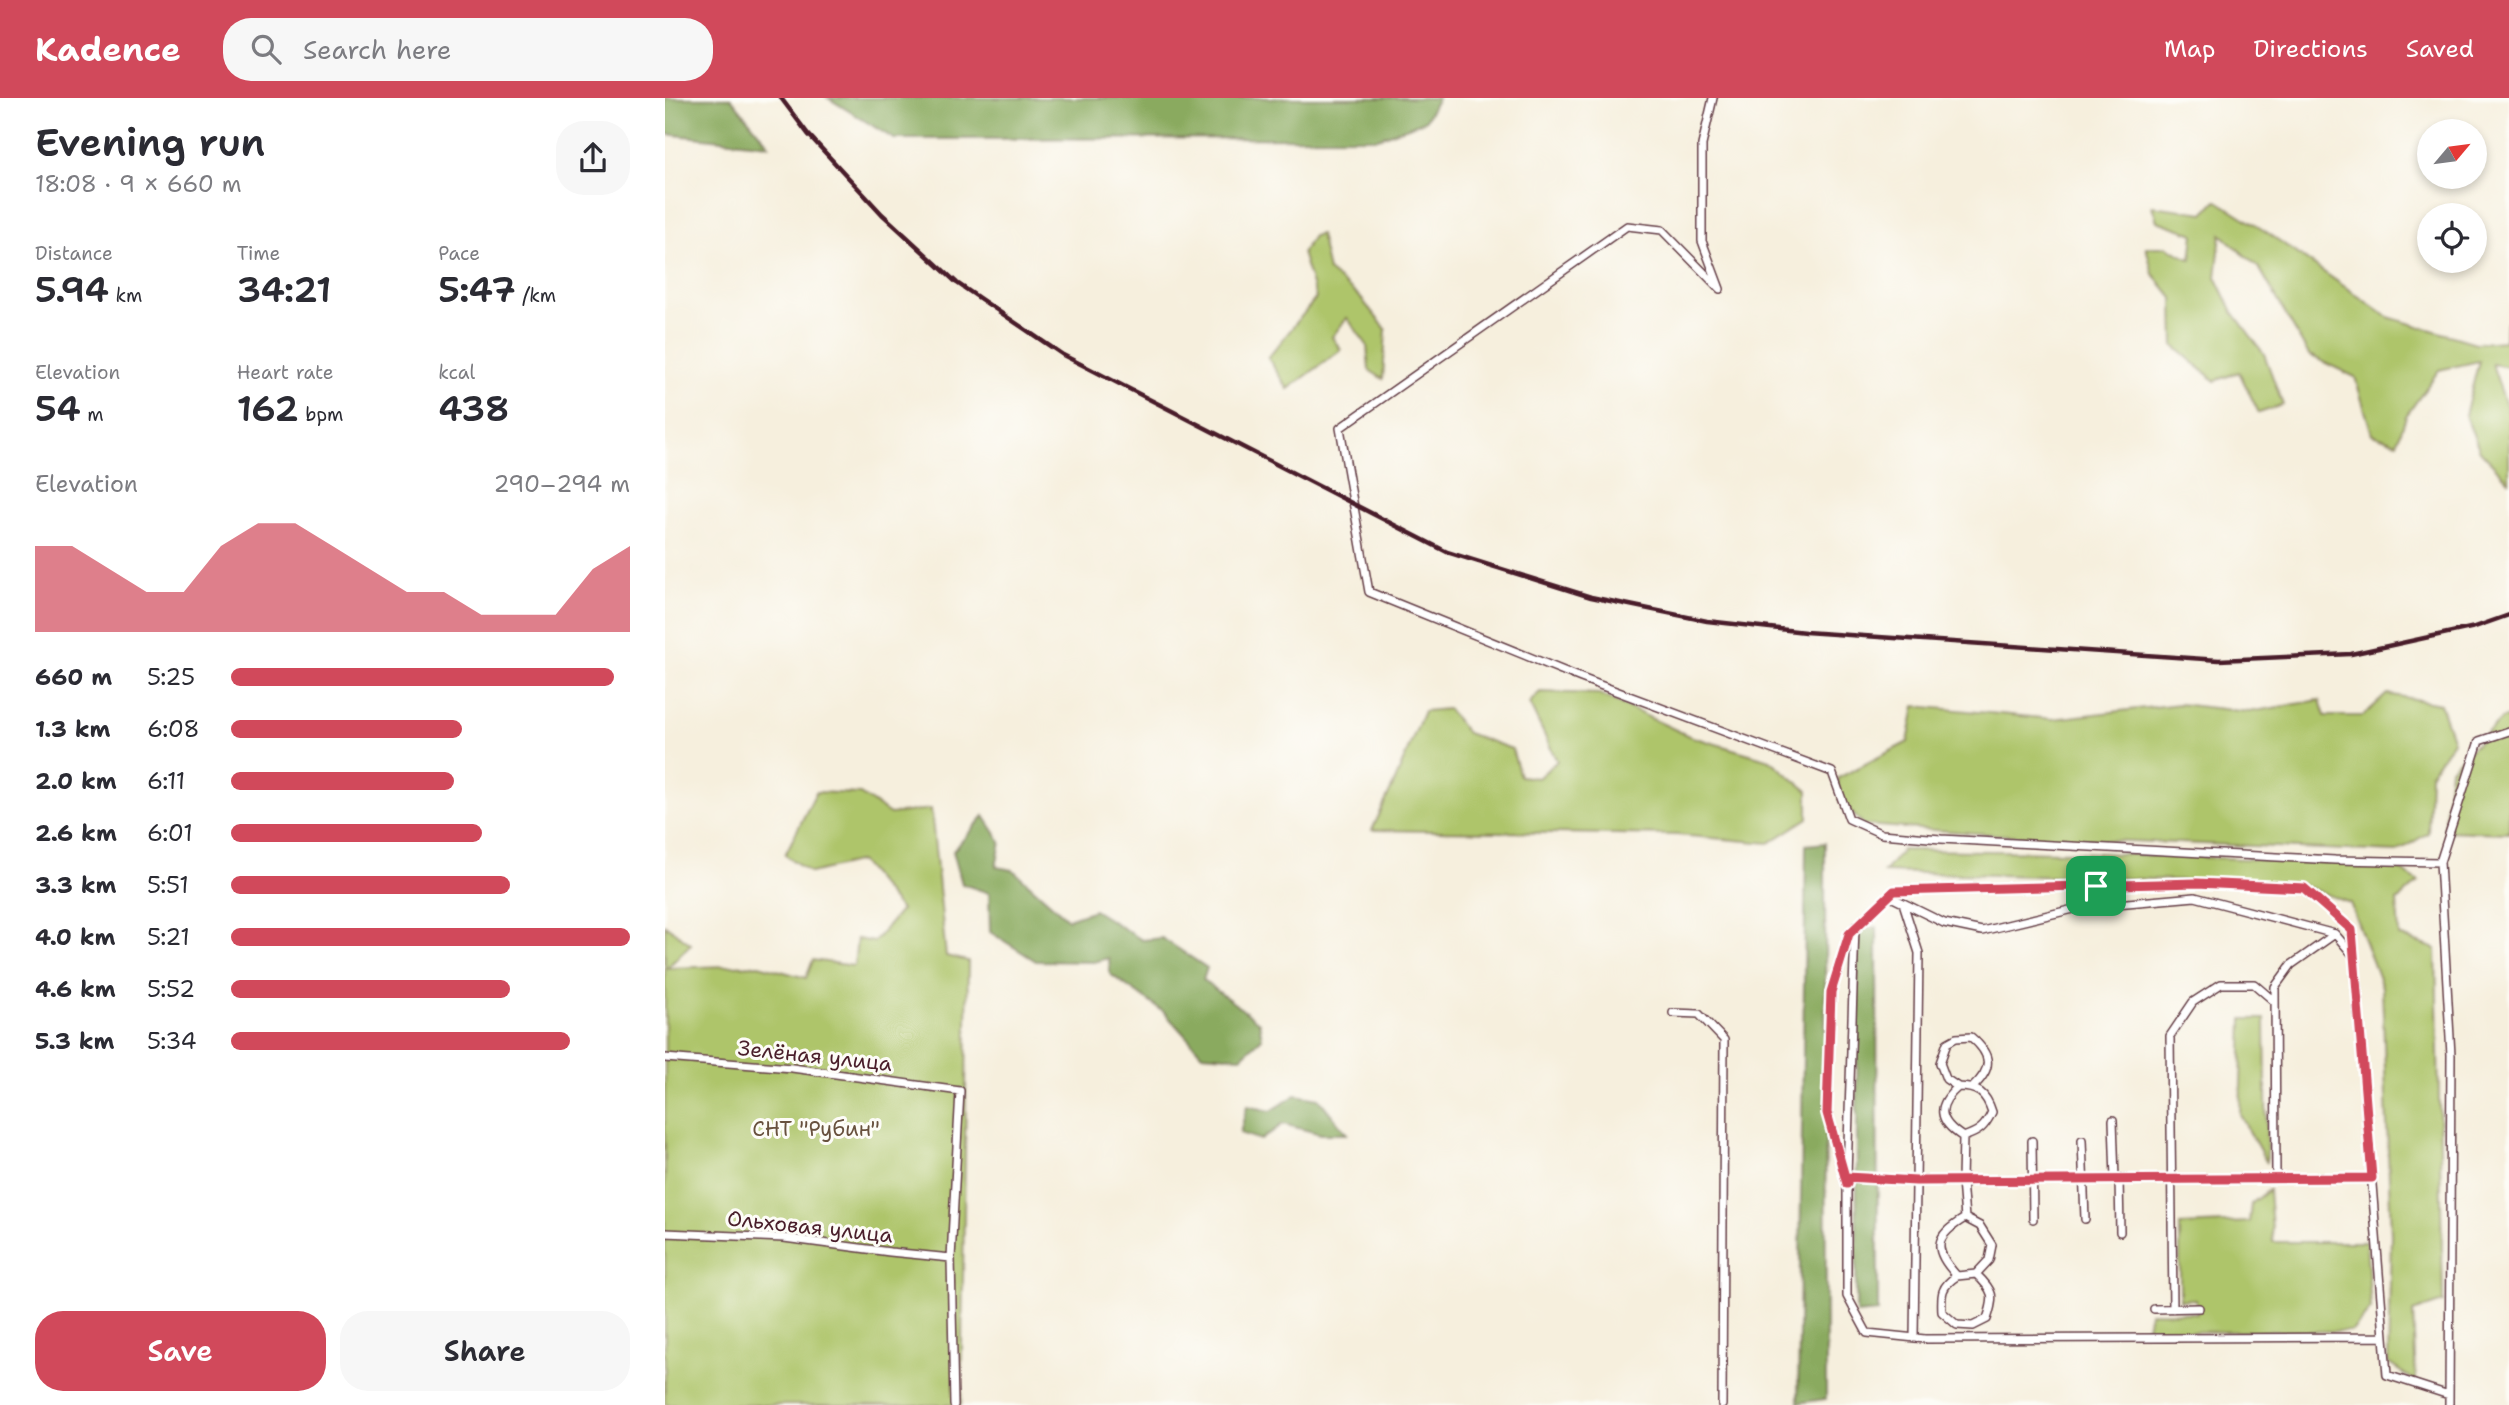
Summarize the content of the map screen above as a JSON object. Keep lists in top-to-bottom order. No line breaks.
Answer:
{"streets":{"lane":["Зелёная улица","Ольховая улица"]},"crossings":[["Зелёная улица","Ольховая улица"]],"parks":["СНТ \"Рубин\""],"north":"top right","page":{"header":"Kadence","search":"Search here","nav":["Map","Directions","Saved"],"heading":["Evening run","18:08 · 9 × 660 m"],"stats":[["Distance","5.94 km"],["Time","34:21"],["Pace","5:47 /km"],["Elevation","54 m"],["Heart rate","162 bpm"],["kcal","438"]],"chart":["Elevation","290–294 m"],"list":[{"name":"660 m","note":"5:25"},{"name":"1.3 km","note":"6:08"},{"name":"2.0 km","note":"6:11"},{"name":"2.6 km","note":"6:01"},{"name":"3.3 km","note":"5:51"},{"name":"4.0 km","note":"5:21"},{"name":"4.6 km","note":"5:52"},{"name":"5.3 km","note":"5:34"}],"buttons":["Save","Share"]}}
